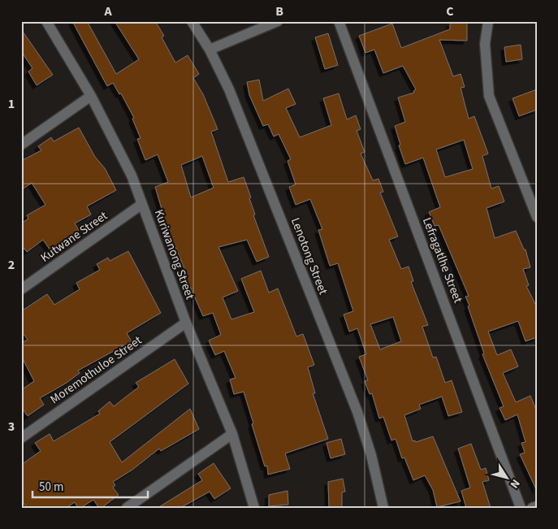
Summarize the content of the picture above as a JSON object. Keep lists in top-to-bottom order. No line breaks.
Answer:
{"streets":{"street":["Kutwane Street","Kuriwanong Street","Lenotong Street","Lefragatlhe Street","Moremothuloe Street"]},"crossings":[["Kutwane Street","Kuriwanong Street"],["Kuriwanong Street","Moremothuloe Street"]],"scale_bar":"50 m","north":"bottom right","grid":{"columns":["A","B","C"],"rows":["1","2","3"]}}
